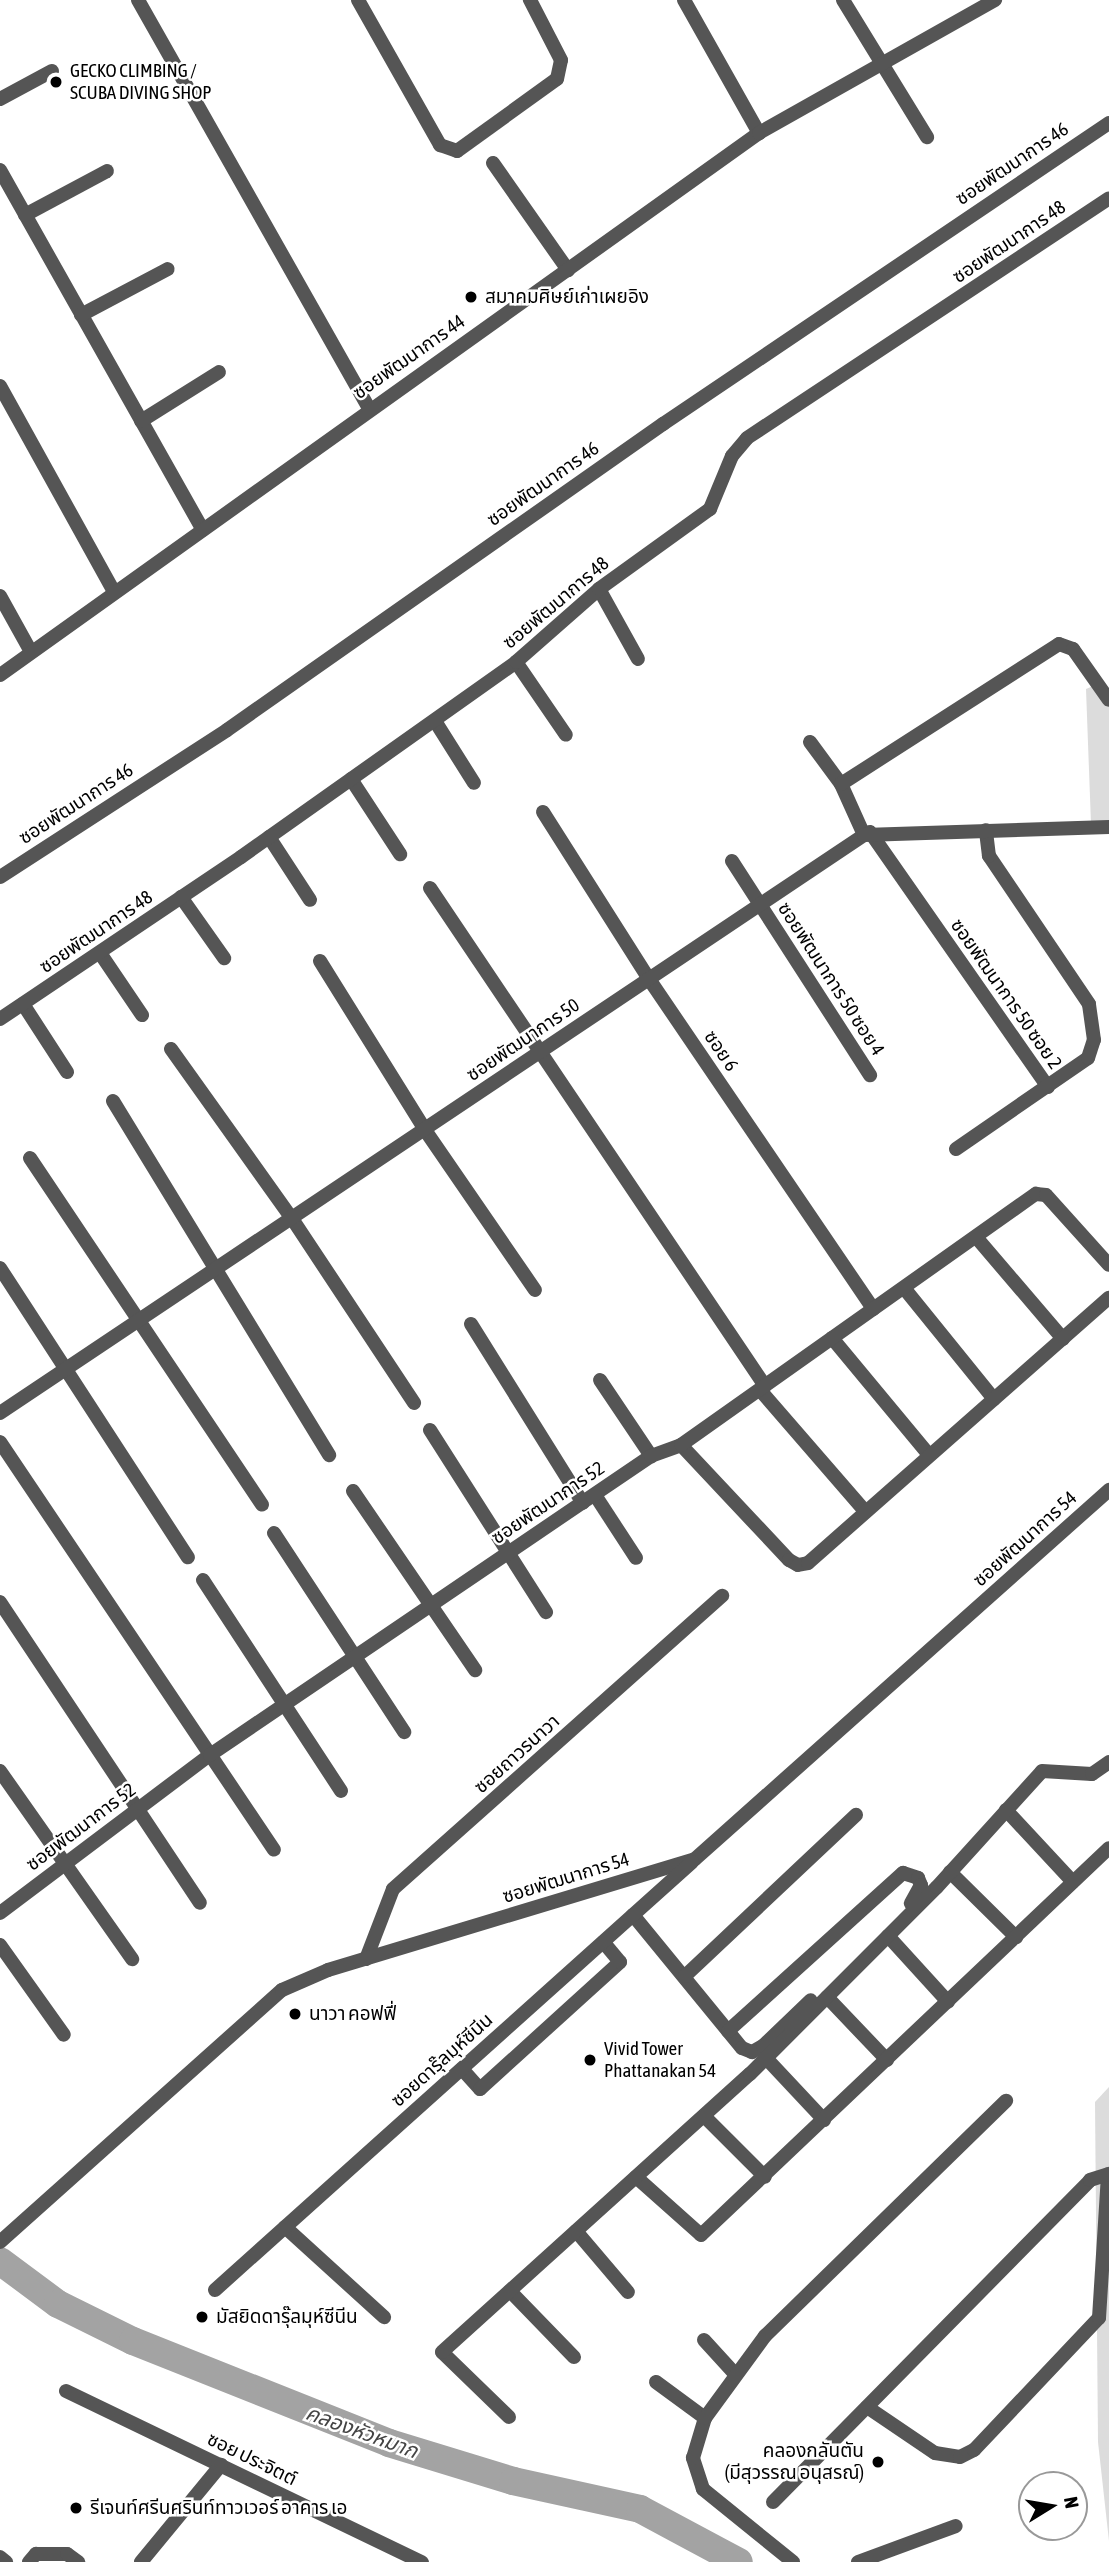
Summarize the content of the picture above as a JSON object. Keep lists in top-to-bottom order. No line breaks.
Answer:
{"streets":{"street":["ซอยพัฒนาการ 46","ซอยพัฒนาการ 48","ซอยพัฒนาการ 44","ซอยพัฒนาการ 50 ซอย 4","ซอยพัฒนาการ 50 ซอย 2","ซอยพัฒนาการ 50","ซอย 6","ซอยพัฒนาการ 52","ซอยพัฒนาการ 54","ซอยถาวรนาวา","ซอยดารุ๊ลมุห์ซีนีน","ซอย ประจิตต์"]},"crossings":[["ซอยพัฒนาการ 50 ซอย 4","ซอยพัฒนาการ 50"],["ซอยพัฒนาการ 50 ซอย 2","ซอยพัฒนาการ 50"],["ซอยพัฒนาการ 50","ซอย 6"],["ซอย 6","ซอยพัฒนาการ 52"],["ซอยพัฒนาการ 54","ซอยถาวรนาวา"],["ซอยพัฒนาการ 54","ซอยดารุ๊ลมุห์ซีนีน"]],"water":["คลองหัวหมาก"],"places":["GECKO CLIMBING / SCUBA DIVING SHOP","สมาคมศิษย์เก่าเผยอิง","นาวา คอฟฟี่","Vivid Tower Phattanakan 54","มัสยิดดารุ๊ลมุห์ซีนีน","คลองกลันตัน (มีสุวรรณ อนุสรณ์)","รีเจนท์ศรีนศรินท์ทาวเวอร์ อาคาร เอ"],"north":"right"}
